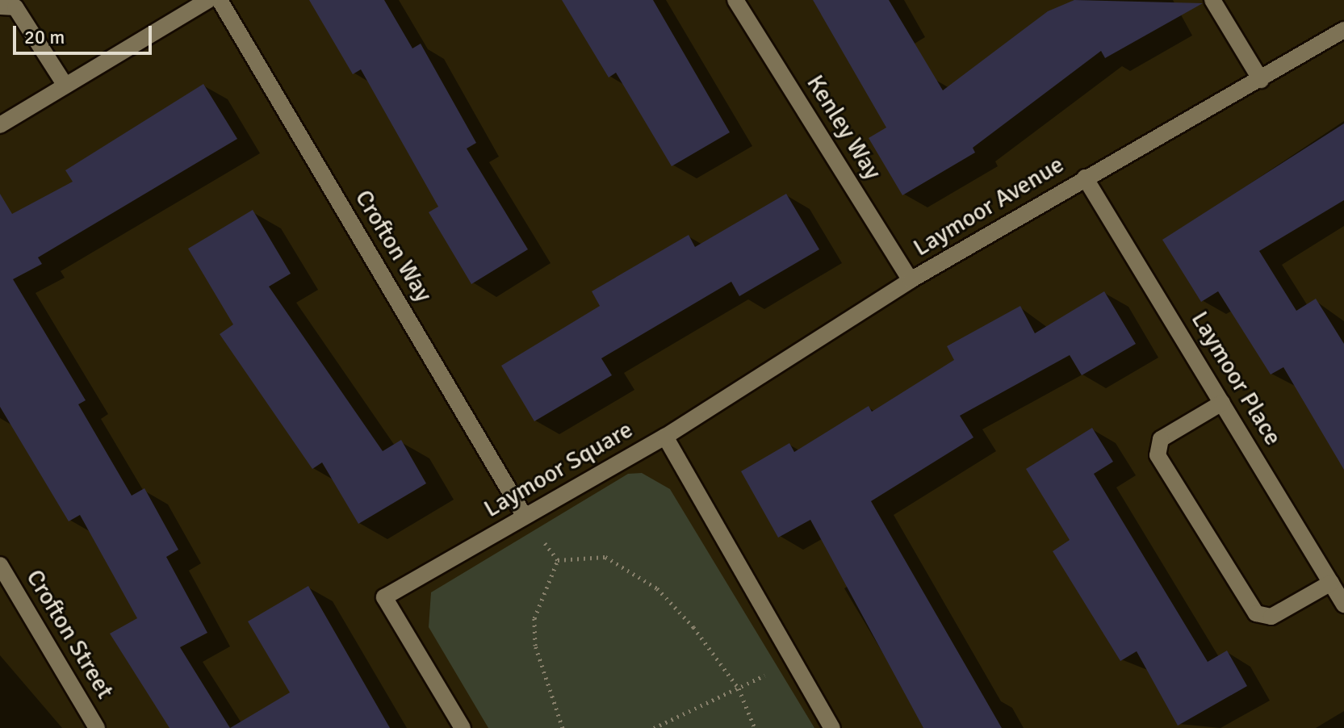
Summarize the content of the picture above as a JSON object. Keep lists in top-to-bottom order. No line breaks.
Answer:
{"streets":{"street":["Kenley Way","Laymoor Avenue","Crofton Way","Laymoor Place","Laymoor Square","Crofton Street"]},"crossings":[["Kenley Way","Laymoor Avenue"],["Laymoor Avenue","Laymoor Place"],["Laymoor Avenue","Laymoor Square"],["Crofton Way","Laymoor Square"]],"scale_bar":"20 m"}
